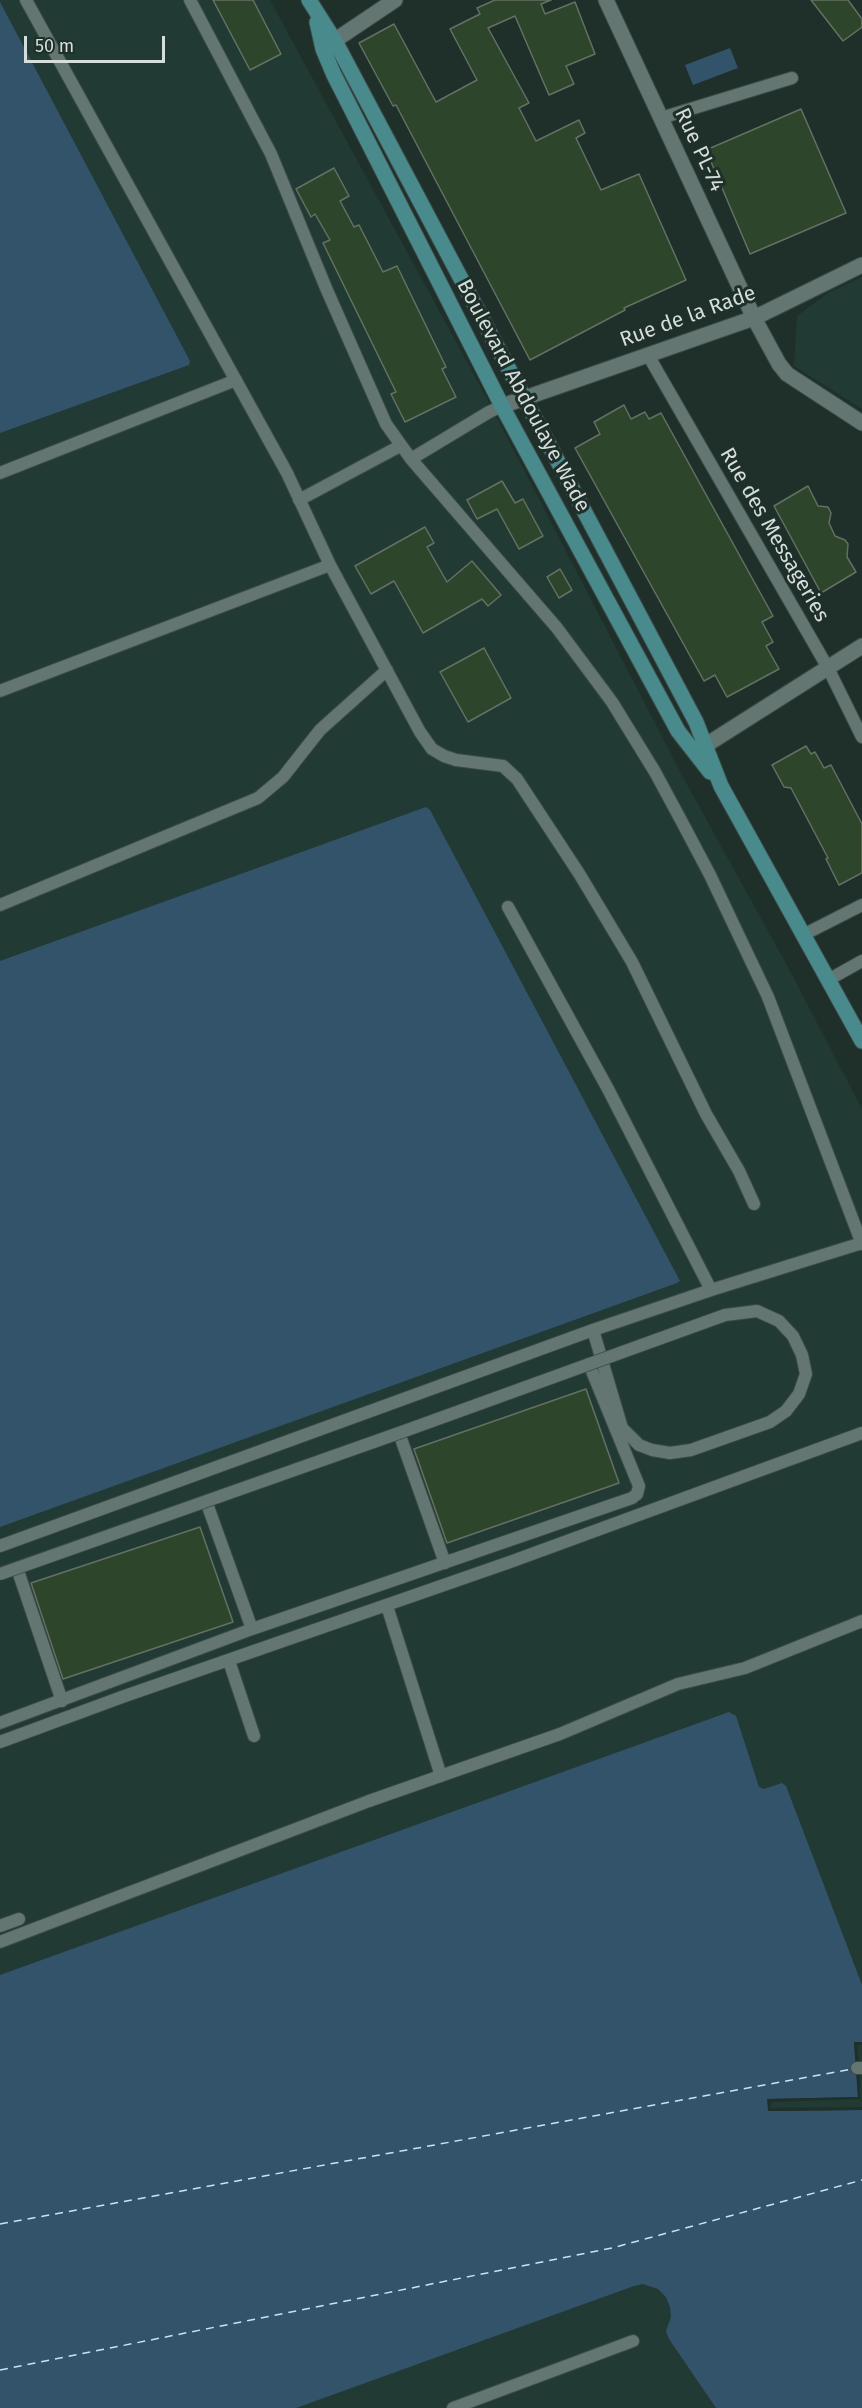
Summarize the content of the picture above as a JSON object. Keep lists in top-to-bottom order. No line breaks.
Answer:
{"streets":{"street":["Rue PL-74","Rue de la Rade","Boulevard Abdoulaye Wade"],"lane":["Rue des Messageries"]},"crossings":[["Rue PL-74","Rue de la Rade"],["Rue de la Rade","Boulevard Abdoulaye Wade"],["Rue de la Rade","Rue des Messageries"]],"scale_bar":"50 m"}
